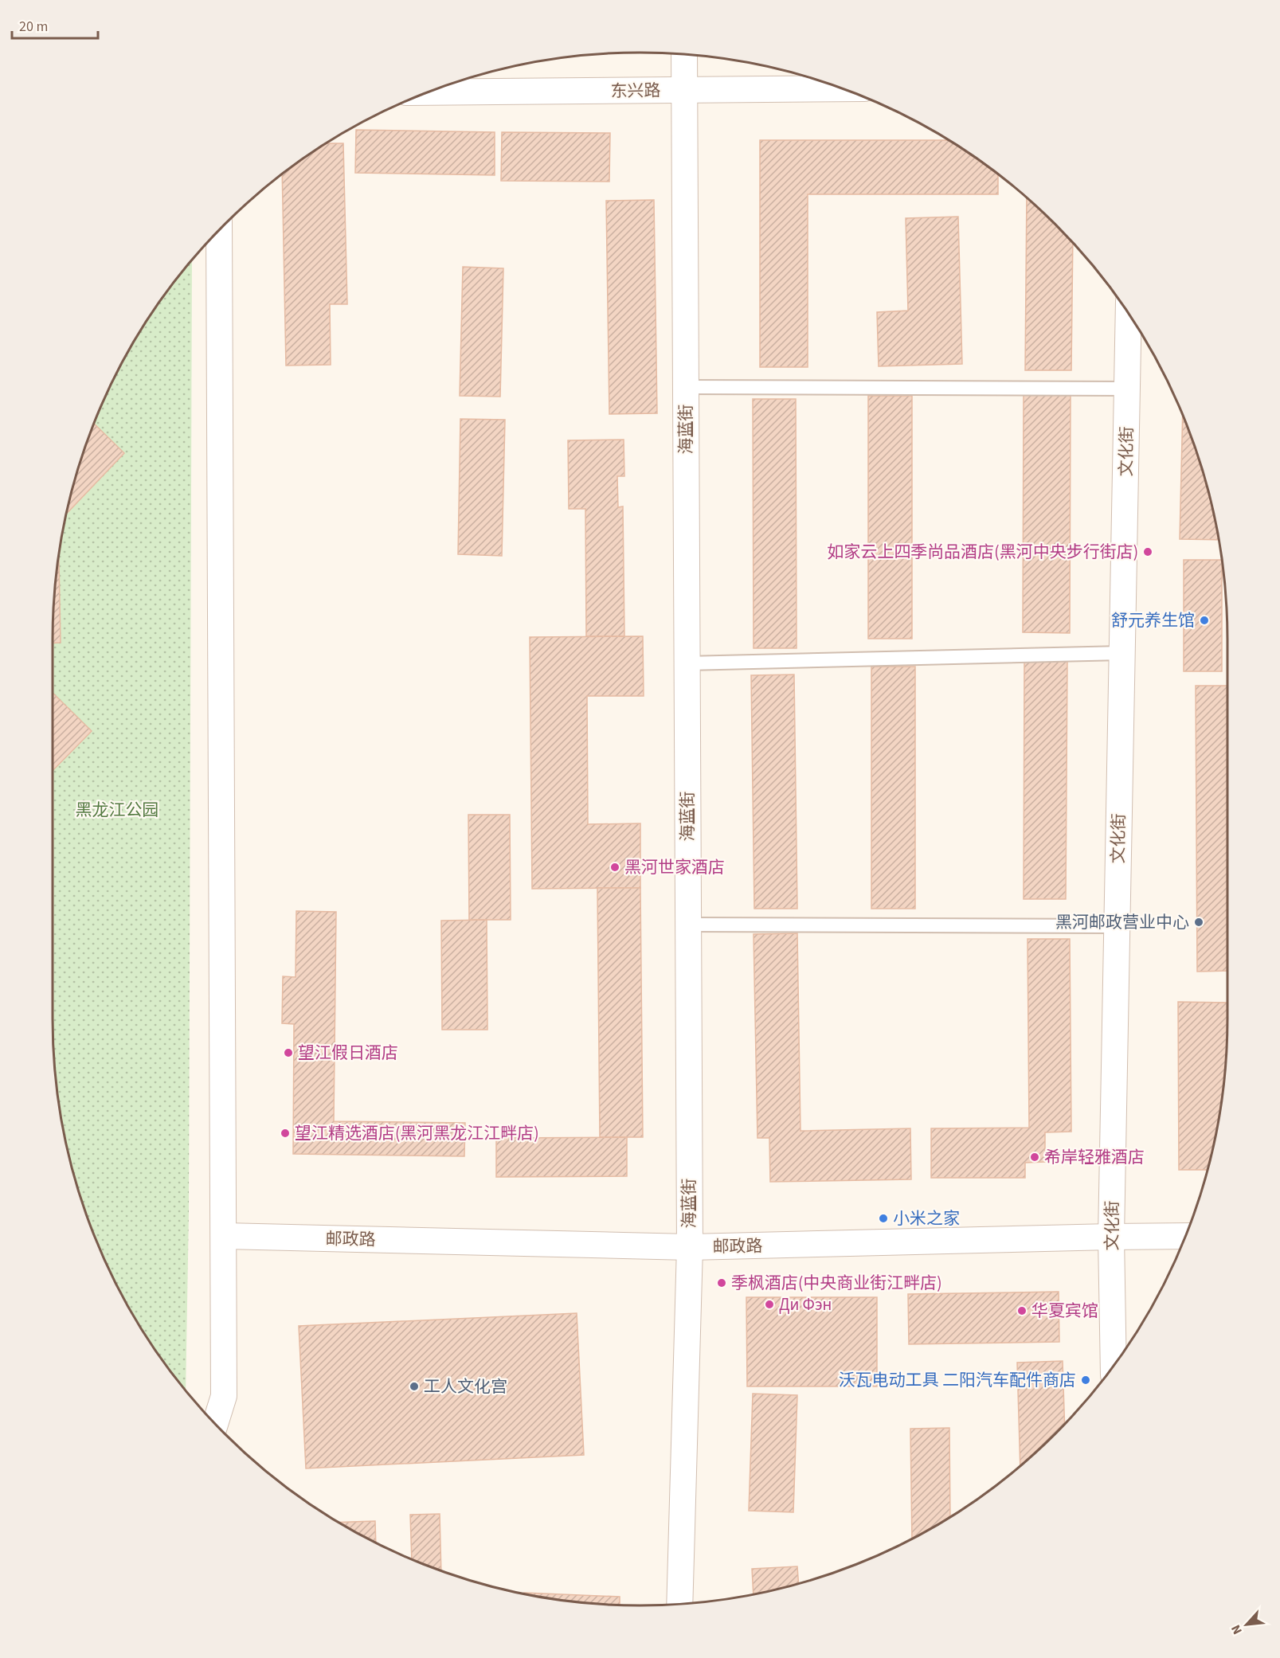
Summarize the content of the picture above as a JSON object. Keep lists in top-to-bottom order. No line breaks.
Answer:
{"streets":{"street":["东兴路","海蓝街","文化街","邮政路"]},"crossings":[["东兴路","海蓝街"],["海蓝街","邮政路"],["文化街","邮政路"]],"parks":["黑龙江公园"],"places":["如家云上四季尚品酒店(黑河中央步行街店)","舒元养生馆","黑河世家酒店","黑河邮政营业中心","望江假日酒店","望江精选酒店(黑河黑龙江江畔店)","希岸轻雅酒店","小米之家","季枫酒店(中央商业街江畔店)","Ди Фэн","华夏宾馆","沃瓦电动工具 二阳汽车配件商店","工人文化宫"],"scale_bar":"20 m","north":"bottom left"}
